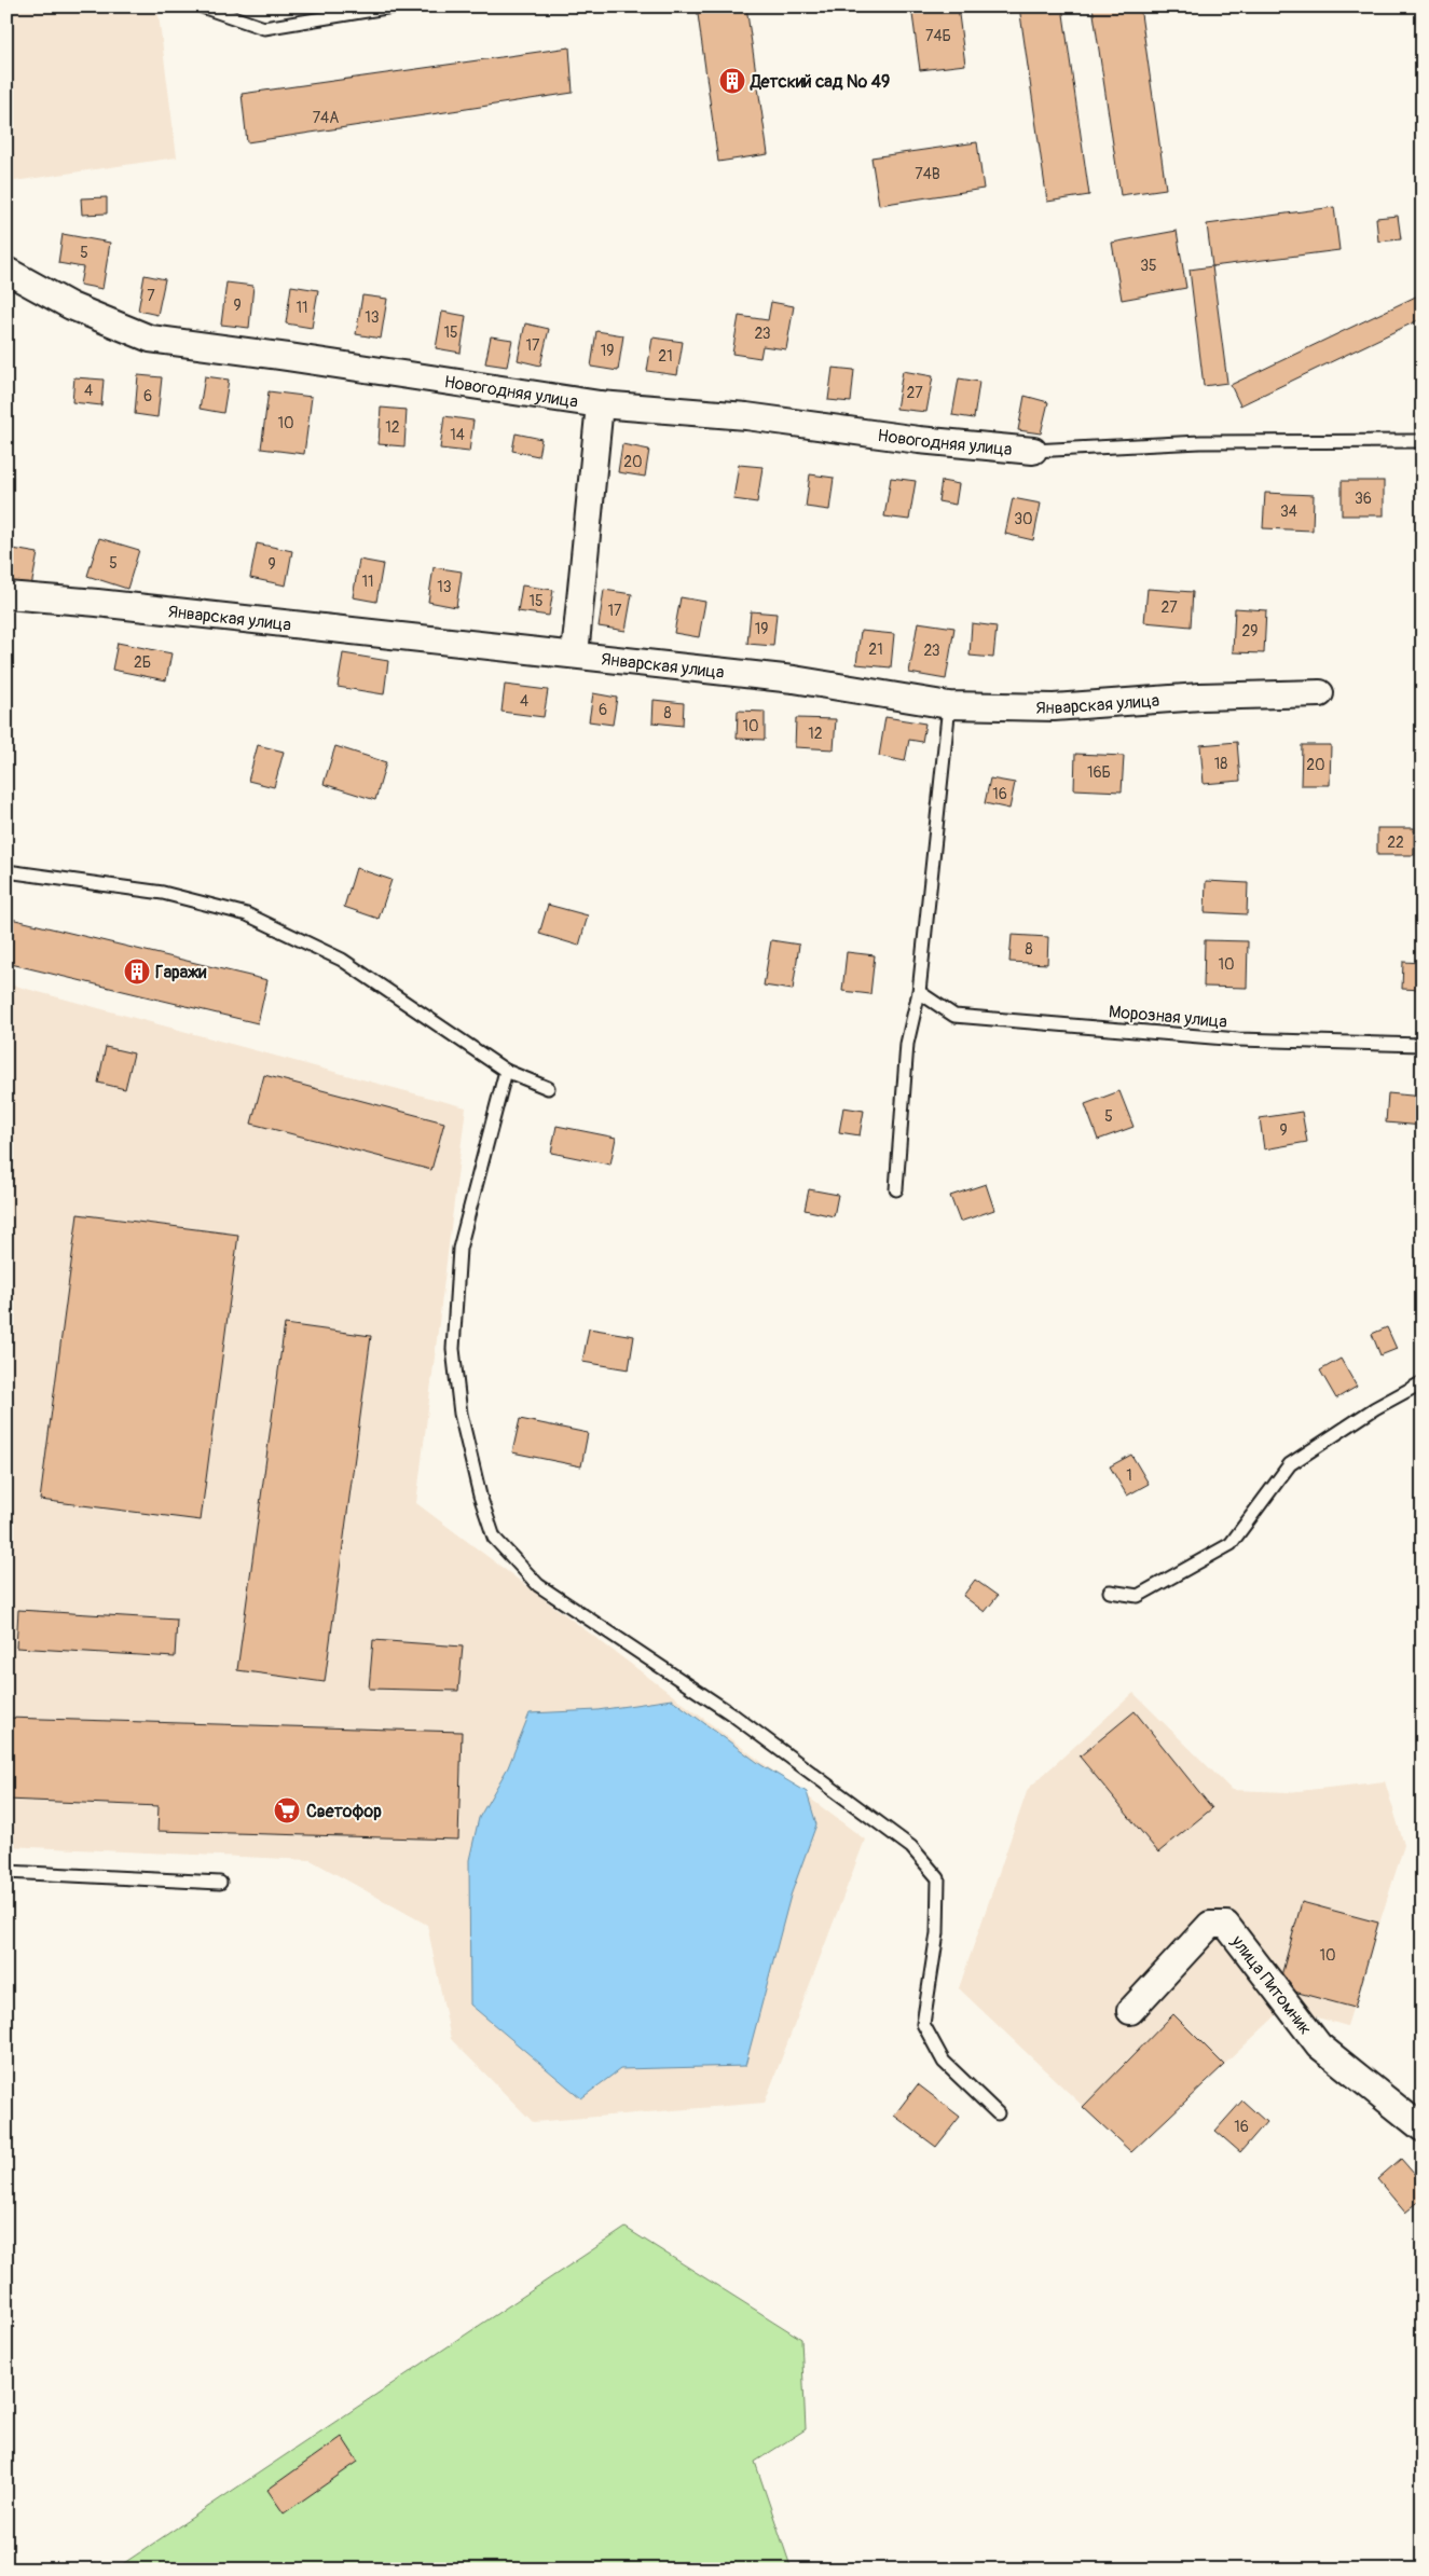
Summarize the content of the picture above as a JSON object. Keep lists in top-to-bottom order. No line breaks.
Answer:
{"streets":{"street":["Новогодняя улица","Январская улица","улица Питомник"],"lane":["Морозная улица"]},"places":{"building":["Детский сад № 49","Гаражи"],"supermarket":["Светофор"]},"house_numbers":["74Б","74А","74В","5","35","7","9","11","13","15","23","17","19","21","4","27","6","10","12","14","20","36","34","30","5","9","11","13","15","27","17","19","29","21","23","2Б","4","6","8","10","12","18","20","16Б","16","22","8","10","5","9","1","10","16"]}
